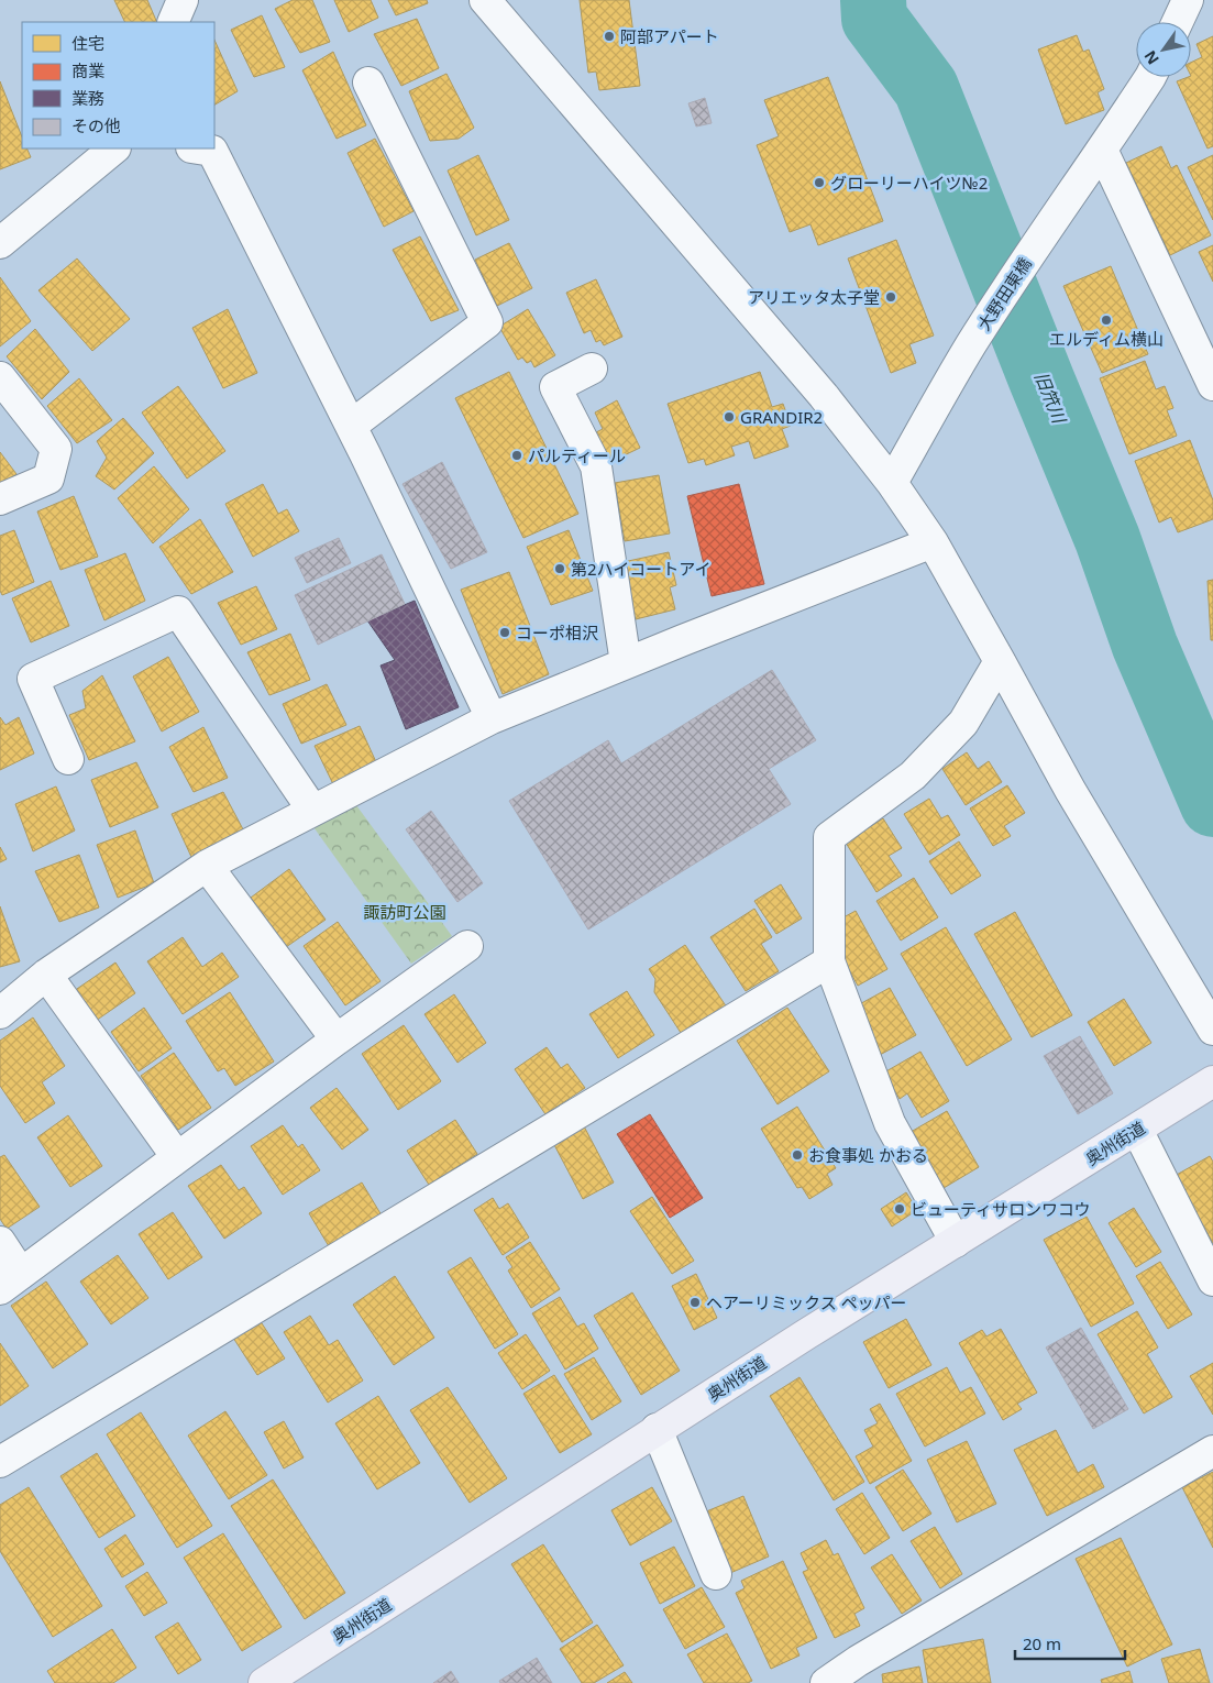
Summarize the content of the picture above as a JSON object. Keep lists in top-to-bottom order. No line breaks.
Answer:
{"streets":{"main road":["奥州街道"],"street":["大野田東橋"]},"water":["旧笊川"],"parks":["諏訪町公園"],"places":["阿部アパート","グローリーハイツ№2","アリエッタ太子堂","エルディム横山","GRANDIR2","パルティール","第2ハイコートアイ","コーポ相沢","お食事処 かおる","ビューティサロンワコウ","ヘアーリミックス ペッパー"],"legend":["住宅","商業","業務","その他"],"scale_bar":"20 m","north":"bottom left"}
